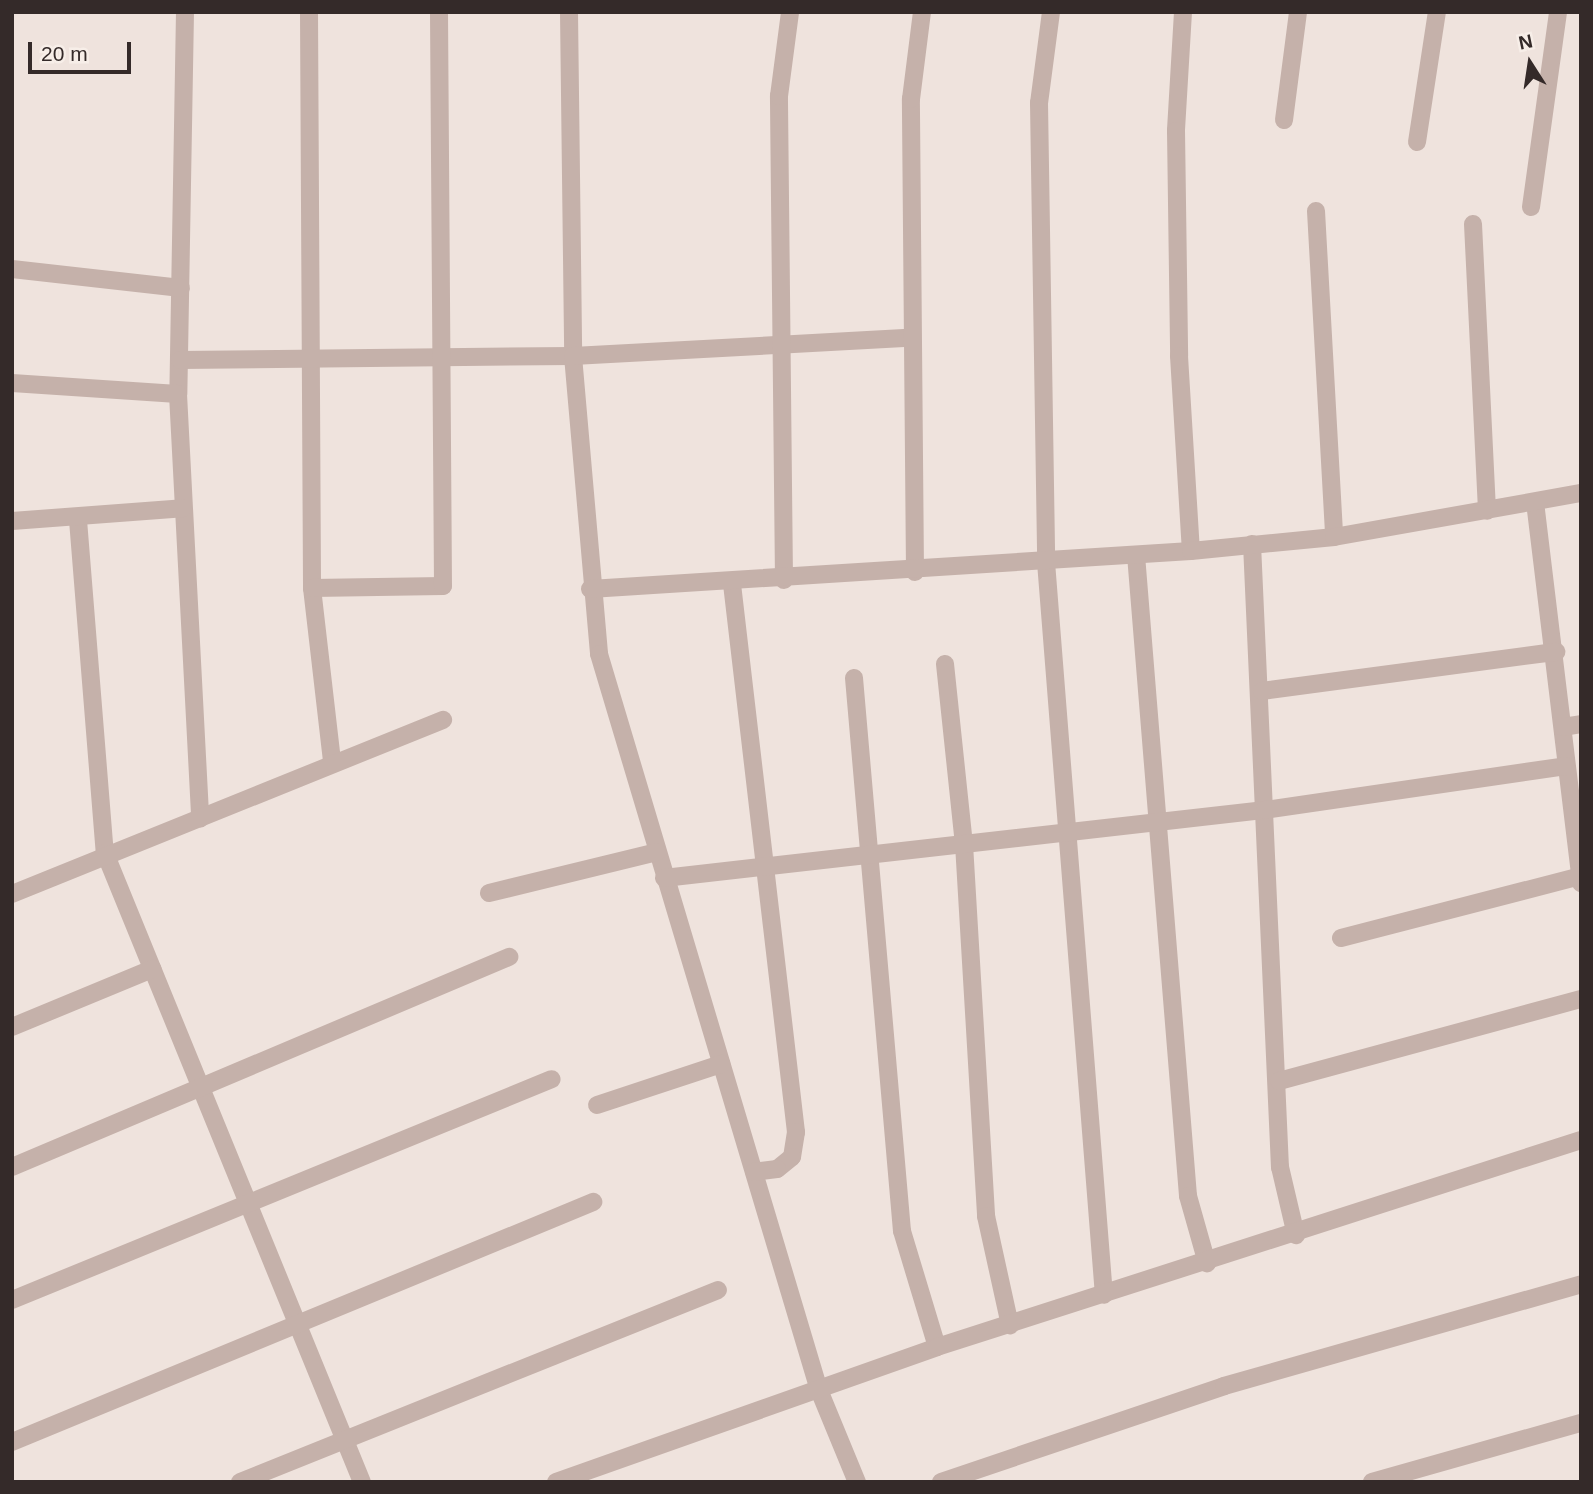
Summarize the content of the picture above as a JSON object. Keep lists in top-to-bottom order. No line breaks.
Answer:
{"scale_bar":"20 m","north":"top"}
